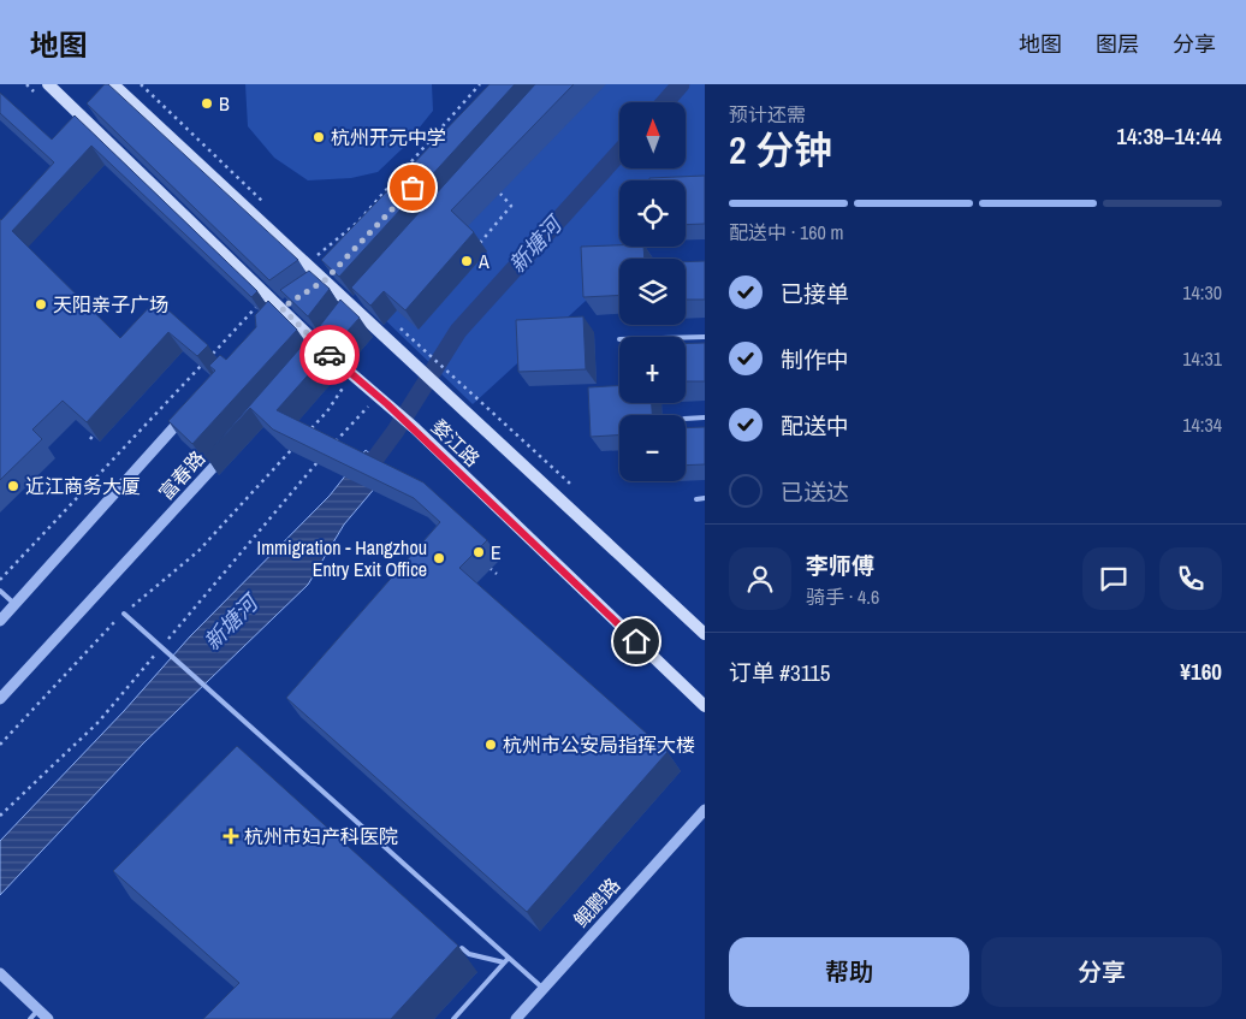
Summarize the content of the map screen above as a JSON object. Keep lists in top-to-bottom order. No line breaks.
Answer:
{"streets":{"main road":["婺江路"],"street":["富春路","鲲鹏路"]},"water":["新塘河"],"places":{"other":["B","杭州开元中学","A","天阳亲子广场","近江商务大厦","E","Immigration - Hangzhou Entry Exit Office","杭州市公安局指挥大楼"],"health":["杭州市妇产科医院"]},"north":"top","page":{"header":"地图","nav":["地图","图层","分享"],"heading":["2 分钟","预计还需","14:39–14:44"],"panel":["李师傅","骑手 · 4.6","订单 #3115","¥160"],"map_buttons":["+","−"],"bar":"配送中 · 160 m","list":[["已接单","14:30"],["制作中","14:31"],["配送中","14:34"],"已送达"],"buttons":["帮助","分享"]}}
